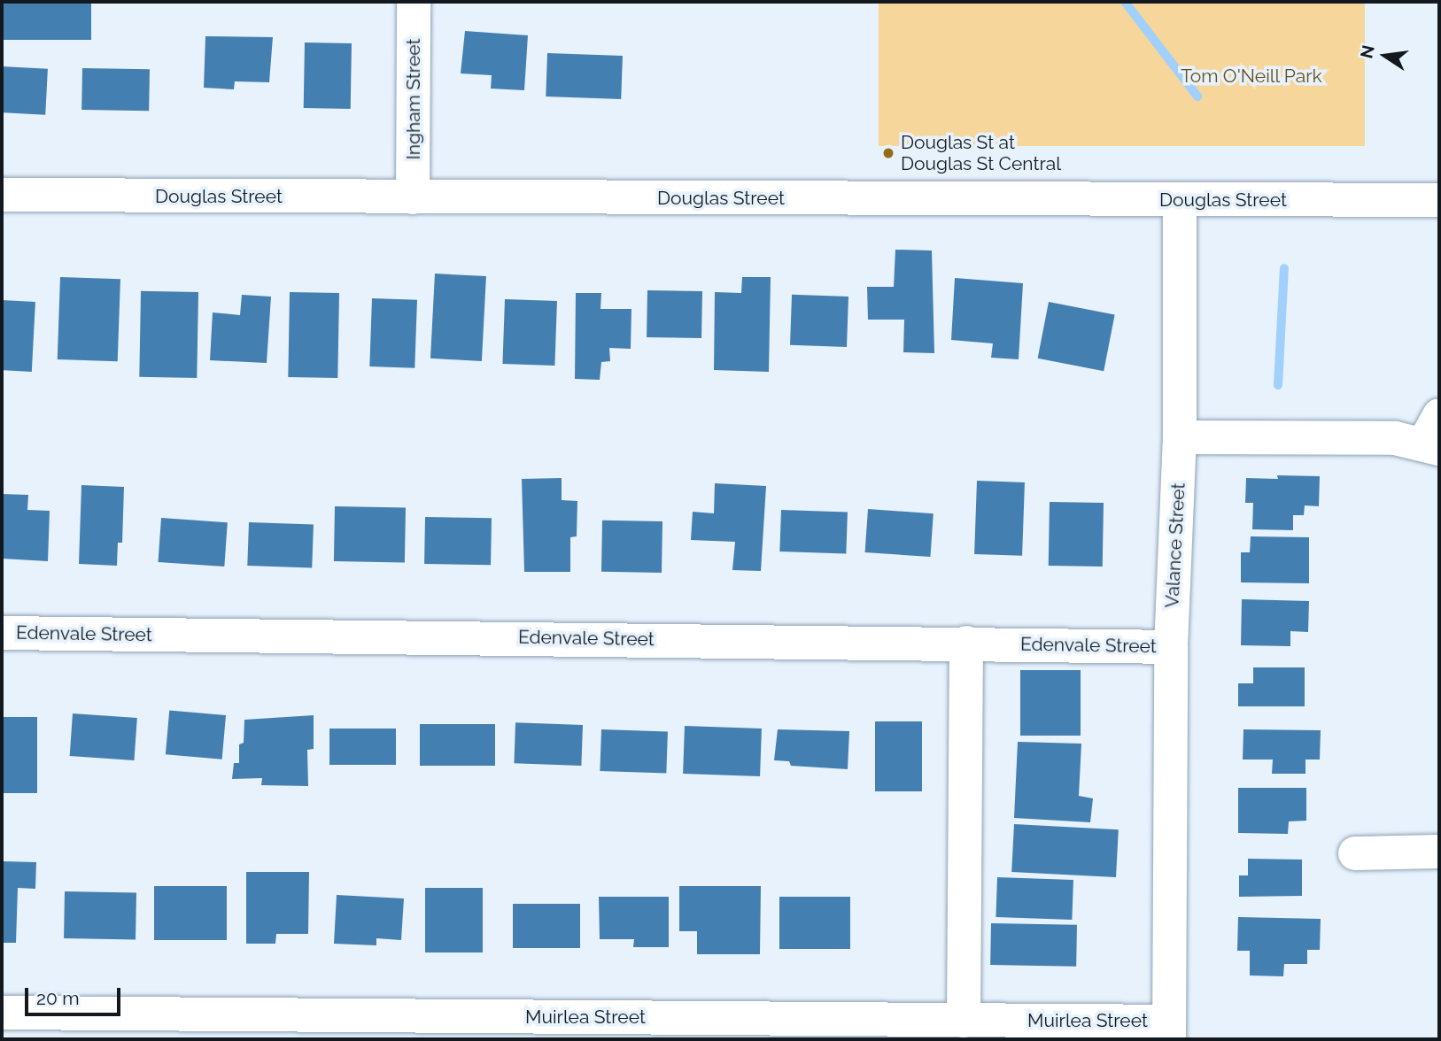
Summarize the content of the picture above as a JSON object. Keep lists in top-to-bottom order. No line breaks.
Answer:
{"streets":{"street":["Ingham Street","Douglas Street","Valance Street","Edenvale Street","Muirlea Street"]},"crossings":[["Ingham Street","Douglas Street"],["Douglas Street","Valance Street"],["Valance Street","Edenvale Street"],["Valance Street","Muirlea Street"]],"parks":["Tom O'Neill Park"],"places":["Douglas St at Douglas St Central"],"scale_bar":"20 m","north":"left"}
